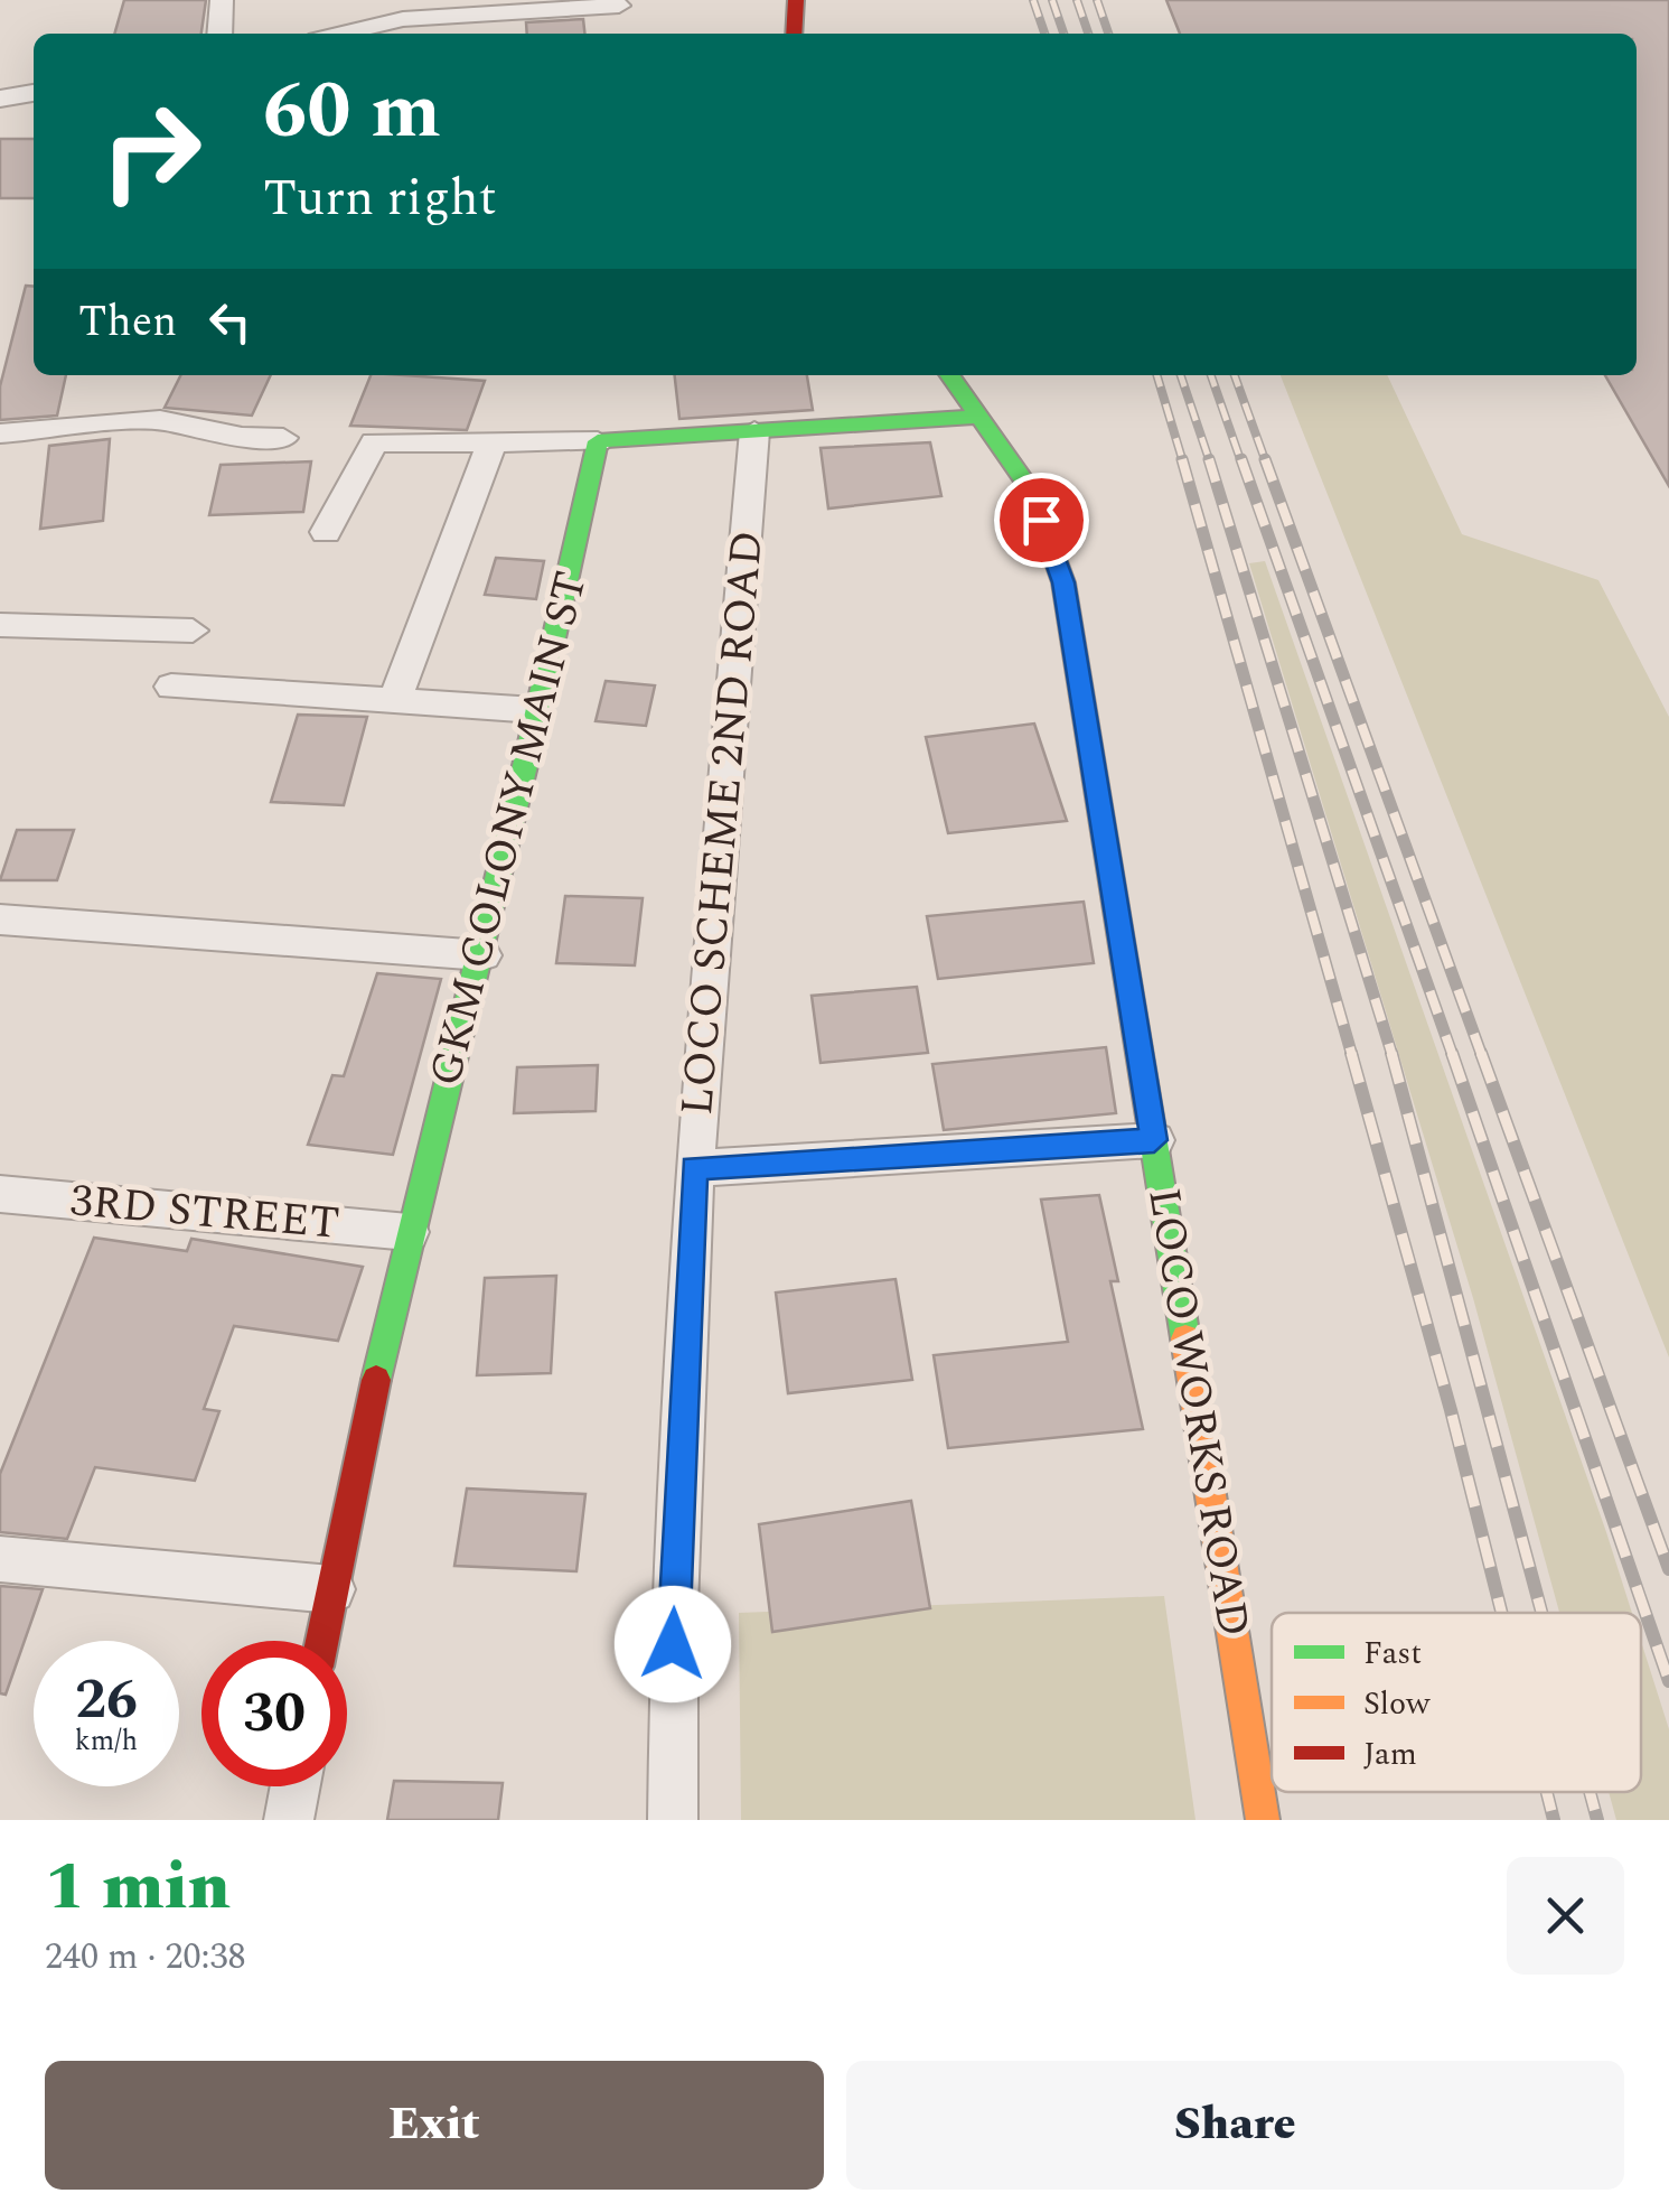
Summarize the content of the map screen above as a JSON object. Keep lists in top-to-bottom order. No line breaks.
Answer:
{"streets":{"street":["LOCO SCHEME 2ND ROAD","GKM COLONY MAIN ST","3RD STREET","LOCO WORKS ROAD"]},"crossings":[["GKM COLONY MAIN ST","3RD STREET"]],"legend":["Fast","Slow","Jam"],"page":{"turn":["60 m","Turn right"],"then":"Then","speed":"26 km/h","limit":"30","heading":["1 min","240 m · 20:38"],"buttons":["Exit","Share"]}}
